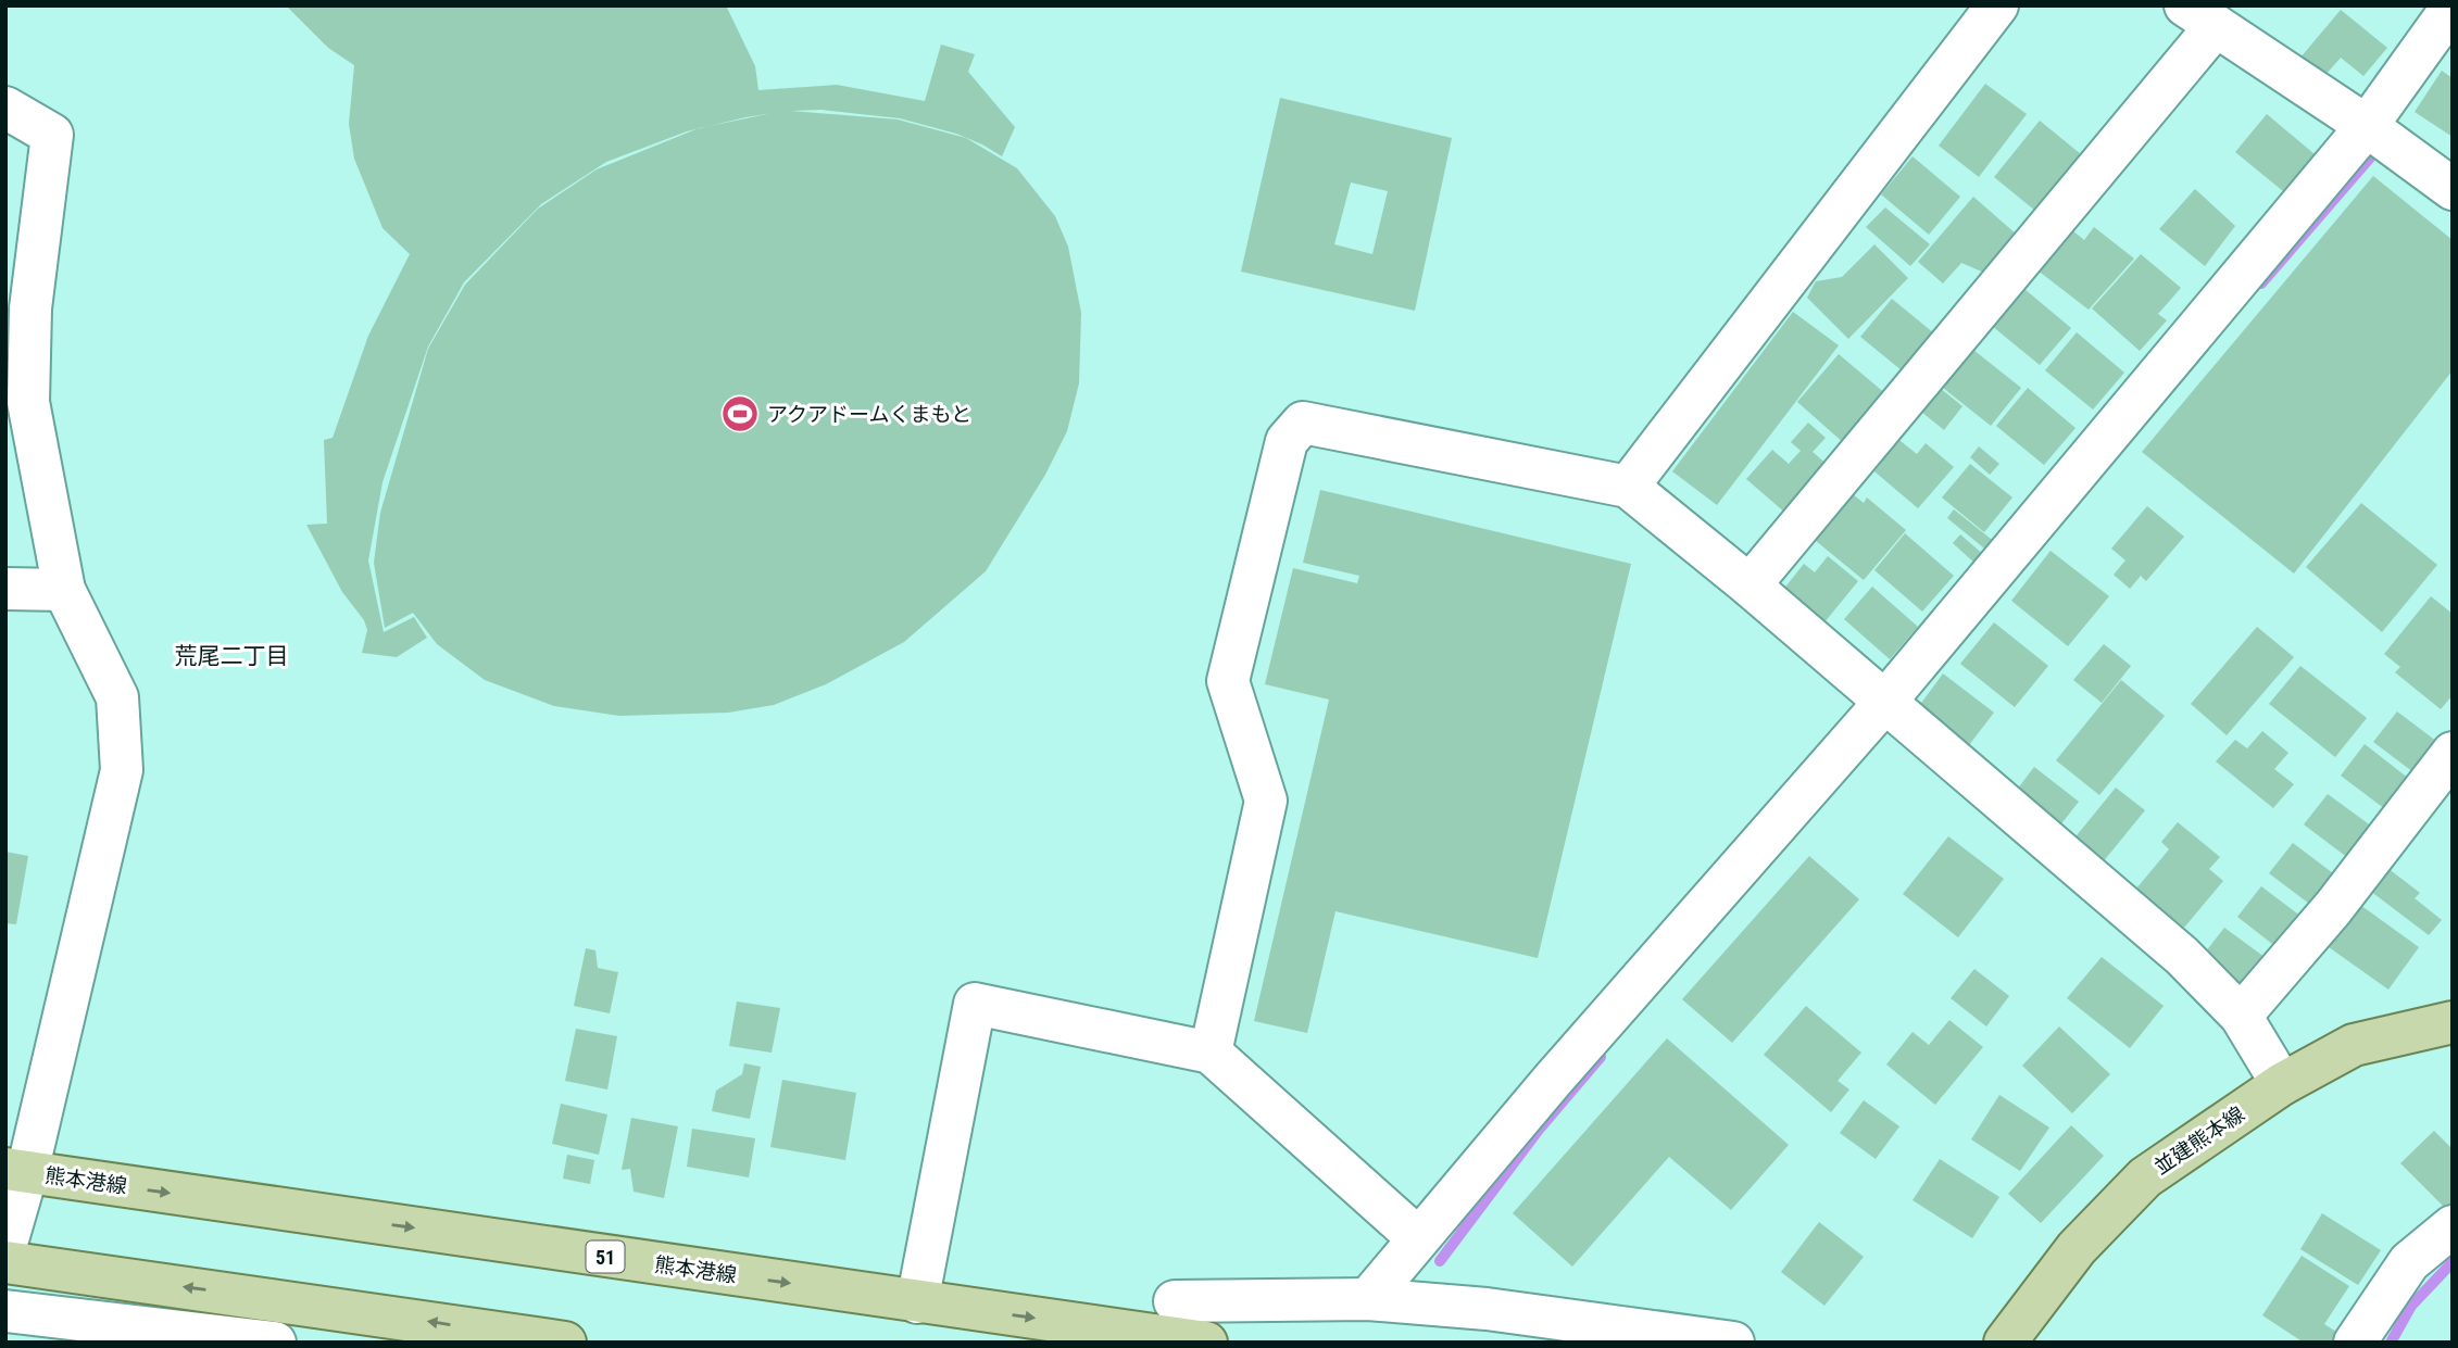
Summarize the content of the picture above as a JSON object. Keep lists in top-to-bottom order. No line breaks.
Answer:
{"streets":{"main road":["並建熊本線","熊本港線","51"]},"districts":["荒尾二丁目"],"places":{"sports":["アクアドームくまもと"]}}
